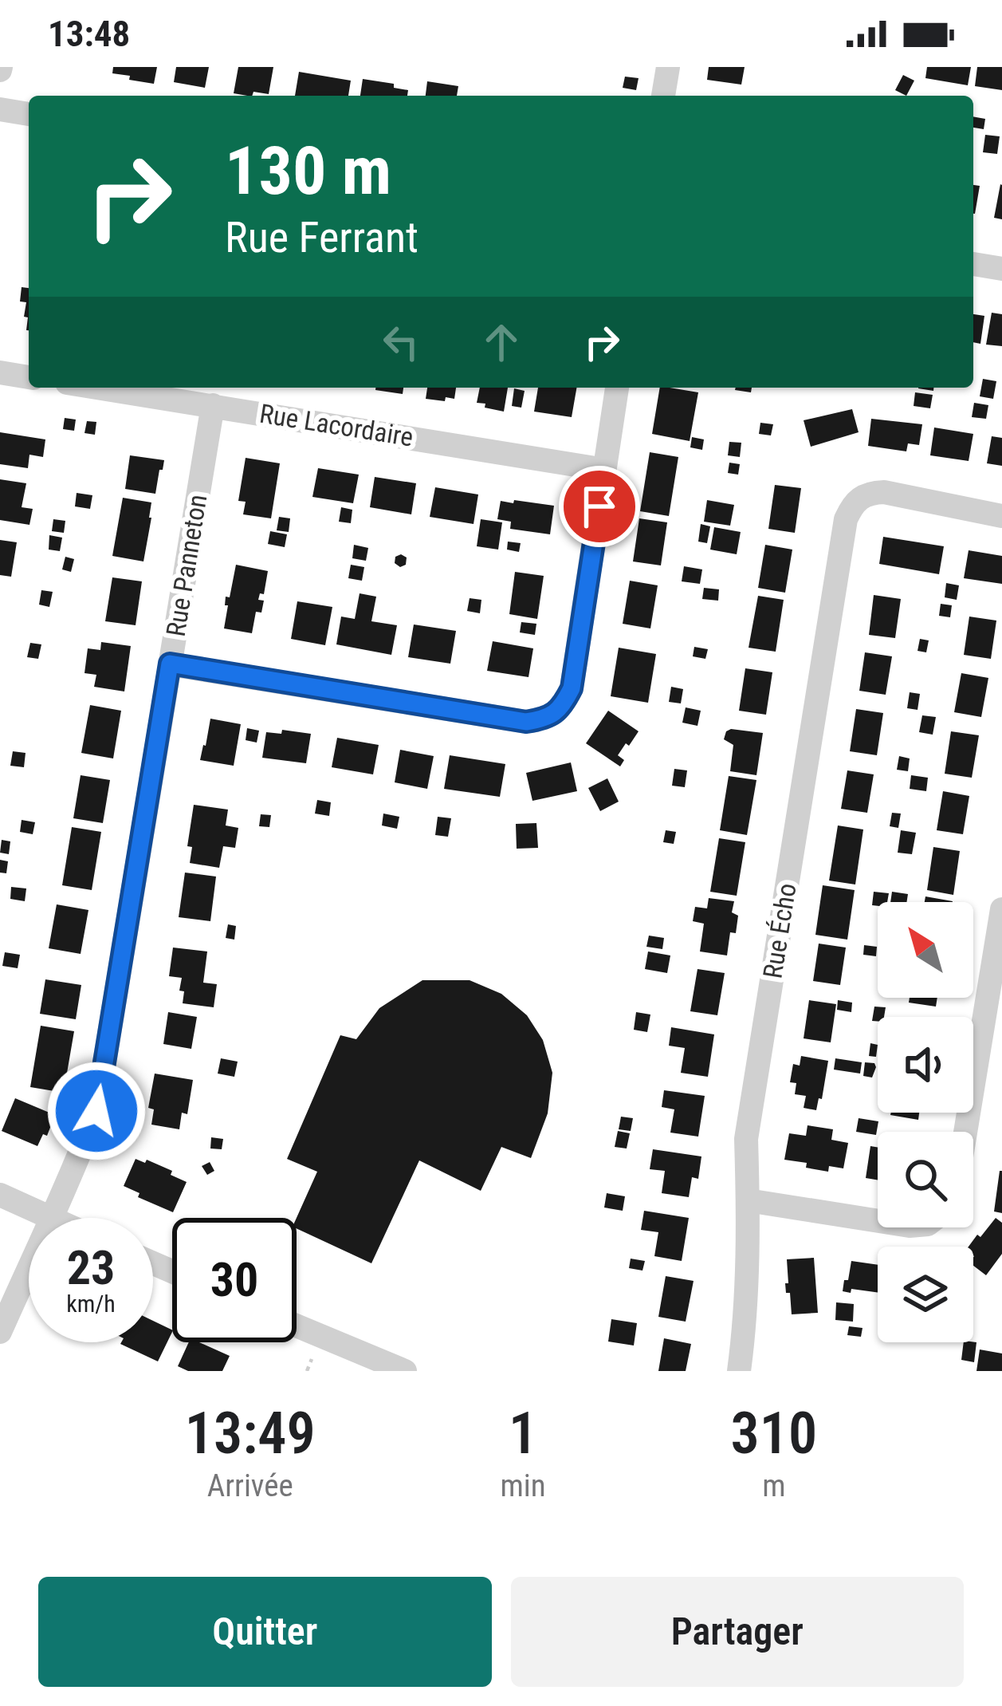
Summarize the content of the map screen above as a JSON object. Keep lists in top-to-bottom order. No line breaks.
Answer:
{"streets":{"street":["Rue Lacordaire","Rue Panneton","Rue Écho"]},"crossings":[["Rue Lacordaire","Rue Panneton"]],"north":"top left","page":{"status":"13:48","turn":["130 m","Rue Ferrant"],"speed":"23 km/h","limit":"30","eta":["13:49","Arrivée","1","min","310","m"],"buttons":["Quitter","Partager"]}}
